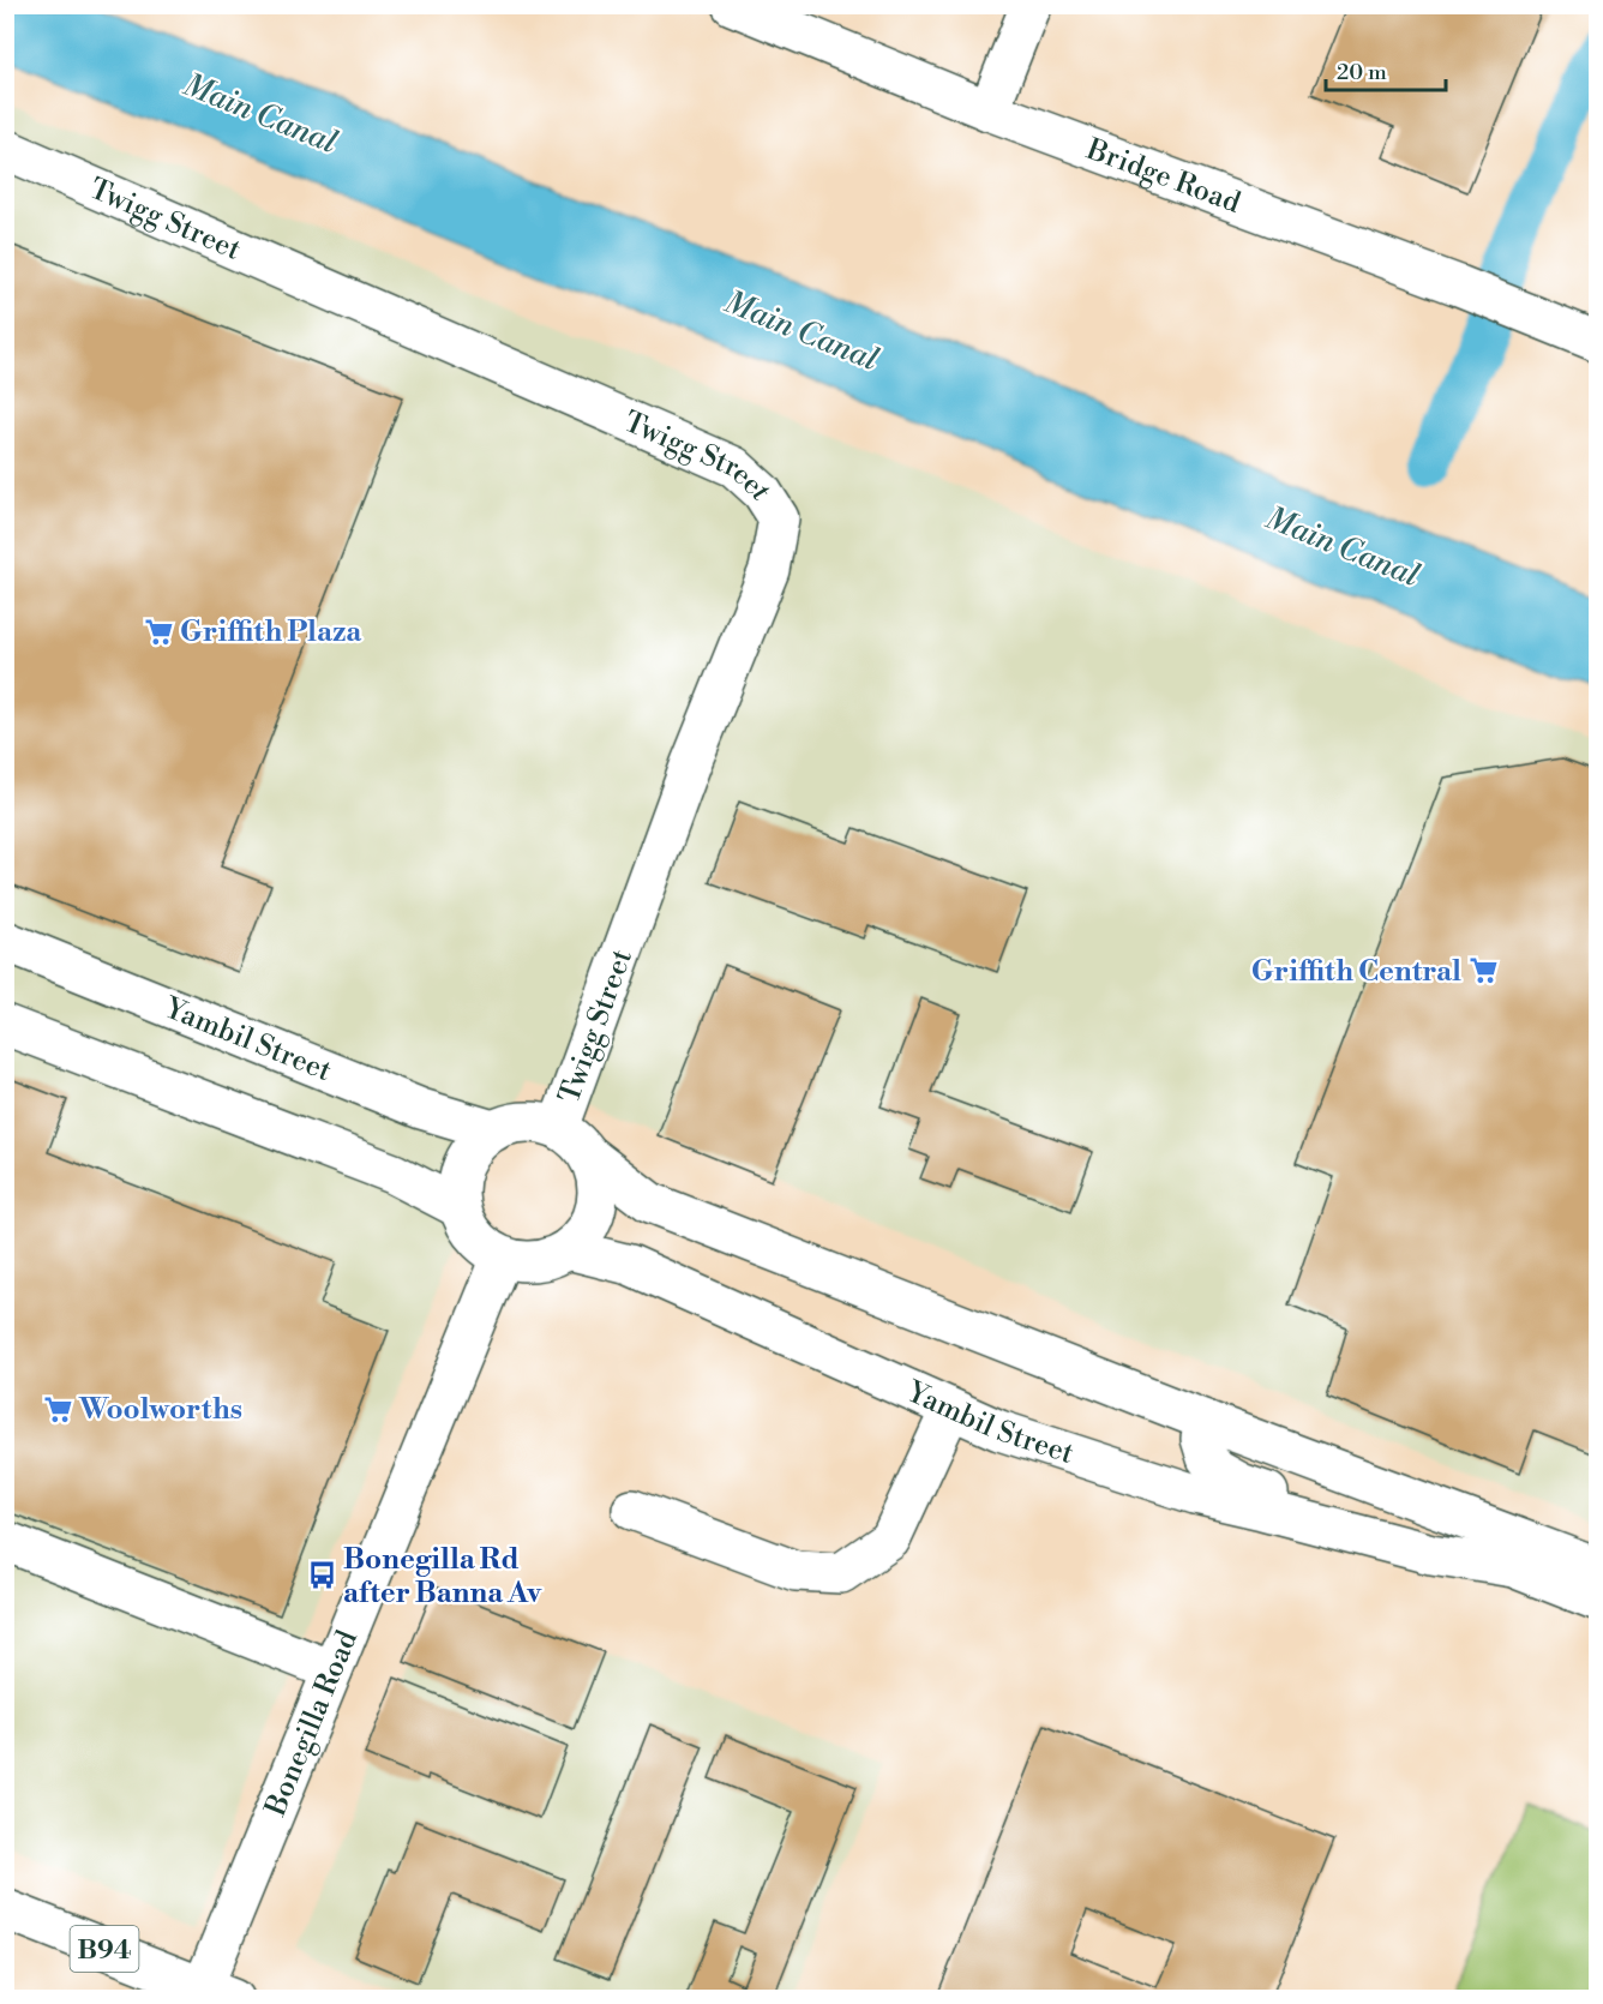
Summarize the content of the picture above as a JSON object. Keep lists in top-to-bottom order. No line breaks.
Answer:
{"streets":{"street":["Bridge Road","Twigg Street","Yambil Street","Bonegilla Road","B94"]},"crossings":[["Twigg Street","Yambil Street"],["Twigg Street","Bonegilla Road"],["Yambil Street","Bonegilla Road"],["Bonegilla Road","B94"]],"water":["Main Canal"],"places":{"supermarket":["Griffith Plaza","Griffith Central","Woolworths"],"bus stop":["Bonegilla Rd after Banna Av"]},"scale_bar":"20 m"}
